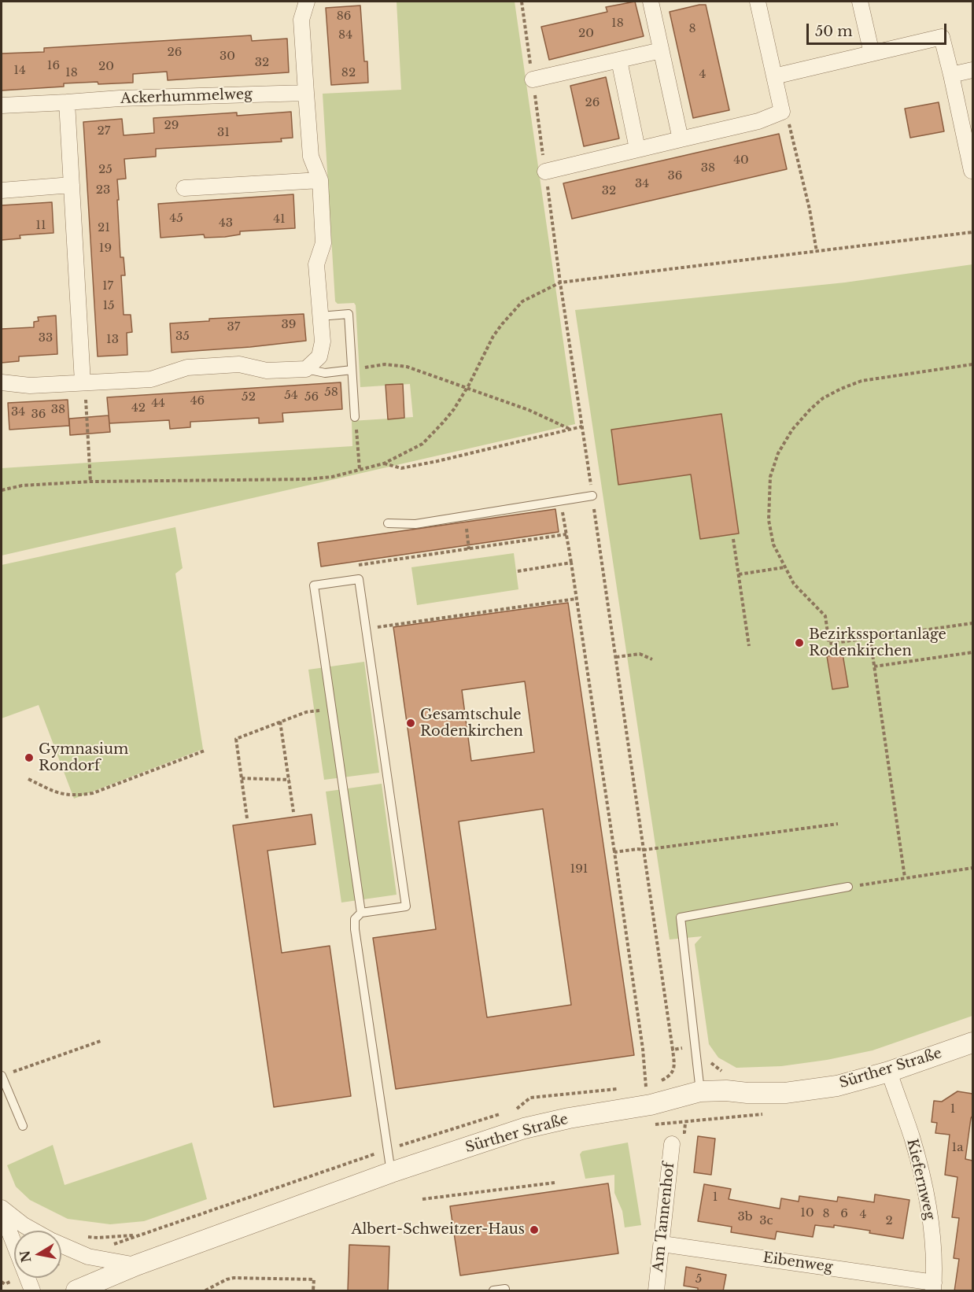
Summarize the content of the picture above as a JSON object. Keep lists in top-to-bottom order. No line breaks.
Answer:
{"streets":{"street":["Ackerhummelweg","Sürther Straße","Kiefernweg","Am Tannenhof","Eibenweg"]},"crossings":[["Sürther Straße","Kiefernweg"],["Kiefernweg","Eibenweg"],["Am Tannenhof","Eibenweg"]],"places":["Bezirkssportanlage Rodenkirchen","Gesamtschule Rodenkirchen","Gymnasium Rondorf","Albert-Schweitzer-Haus"],"house_numbers":["86","18","8","20","84","26","30","32","16","20","14","18","82","4","26","29","27","31","40","38","25","36","34","23","32","45","41","43","11","21","19","17","15","39","37","35","33","13","58","54","52","56","46","44","42","38","34","36","191","1","1a","1","10","8","6","4","3b","3c","2","5"],"scale_bar":"50 m","north":"left"}
